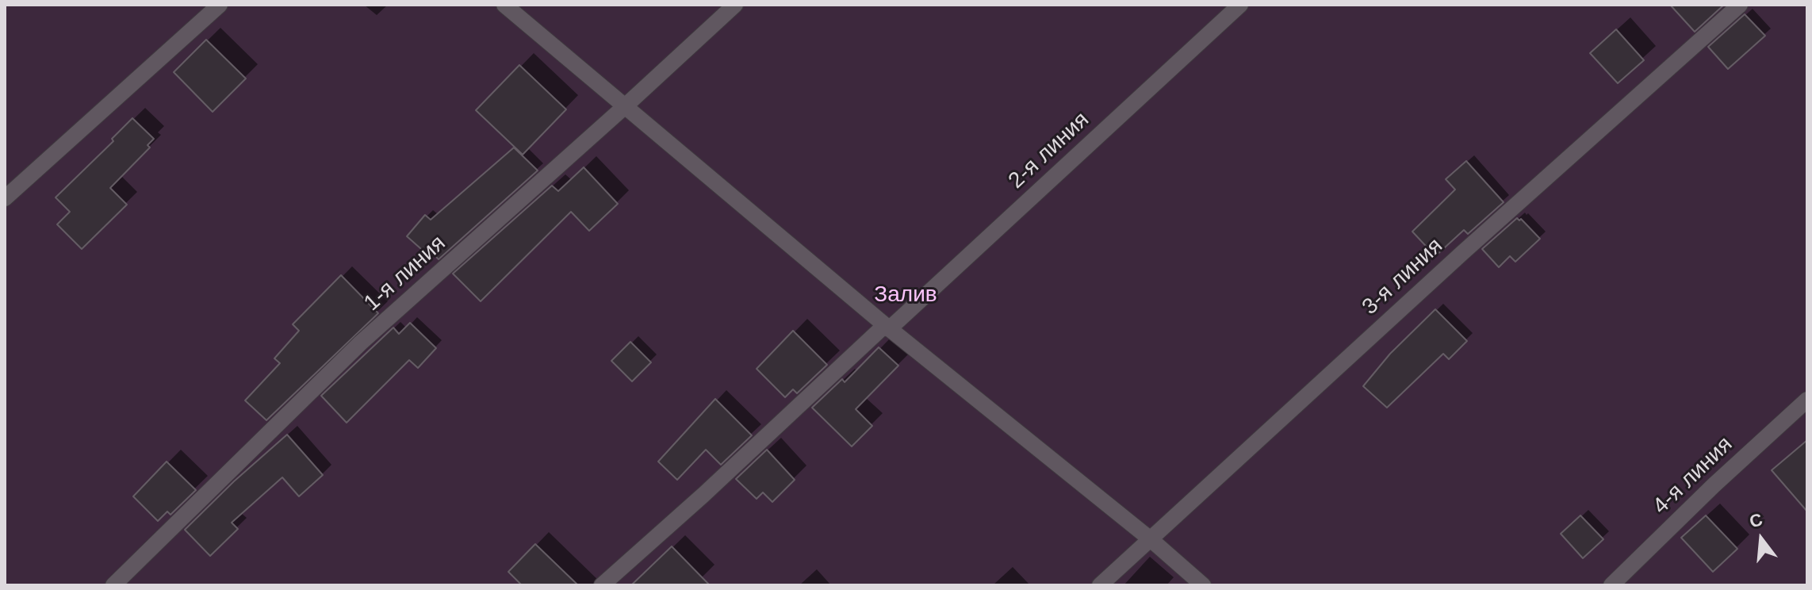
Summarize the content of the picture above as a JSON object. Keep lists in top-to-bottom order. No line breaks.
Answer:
{"streets":{"street":["2-я линия","1-я линия","3-я линия","4-я линия"]},"parks":["Залив"],"north":"top"}
